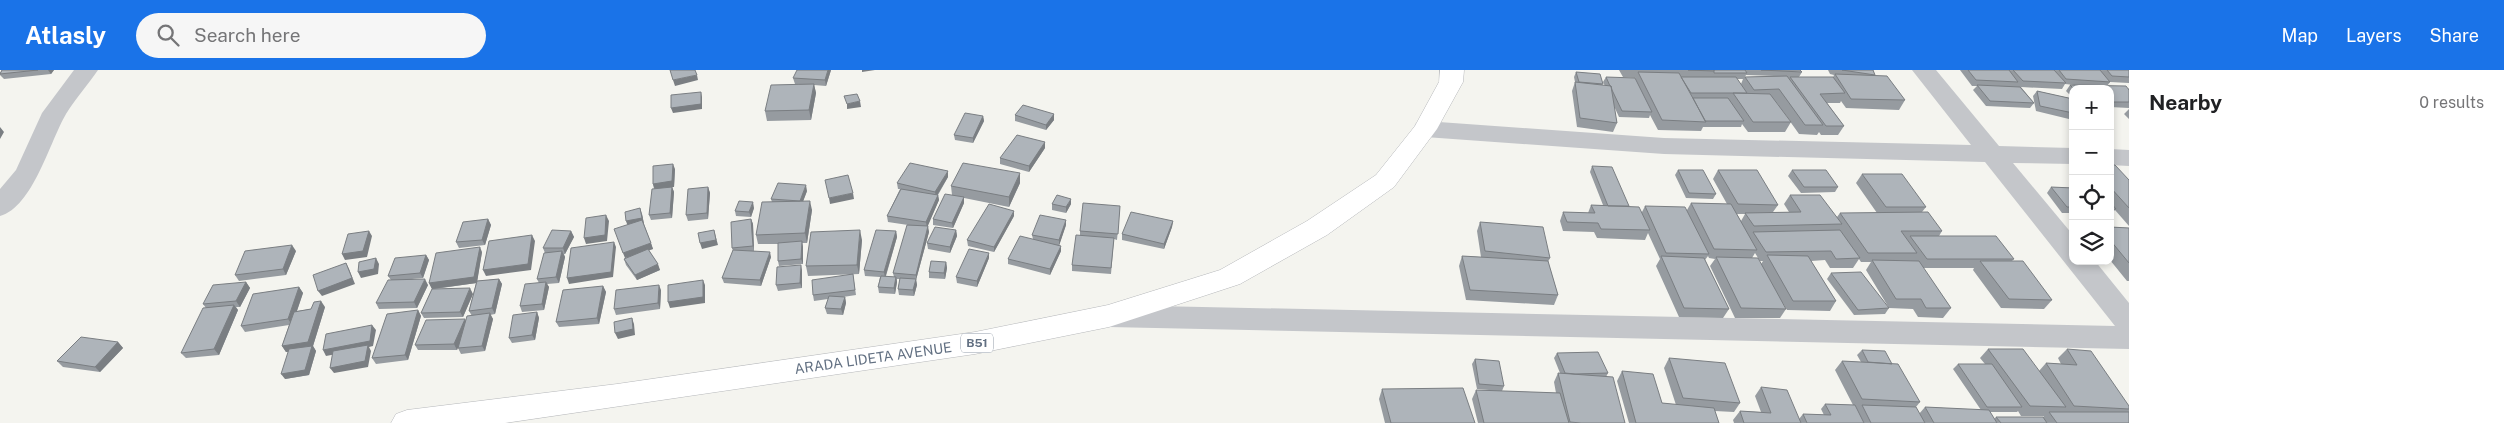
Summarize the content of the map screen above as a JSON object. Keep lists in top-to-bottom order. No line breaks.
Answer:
{"streets":{"highway":["B51","ARADA LIDETA AVENUE"]},"page":{"header":"Atlasly","search":"Search here","nav":["Map","Layers","Share"],"heading":["Nearby","0 results"],"map_buttons":["+","−"]}}
